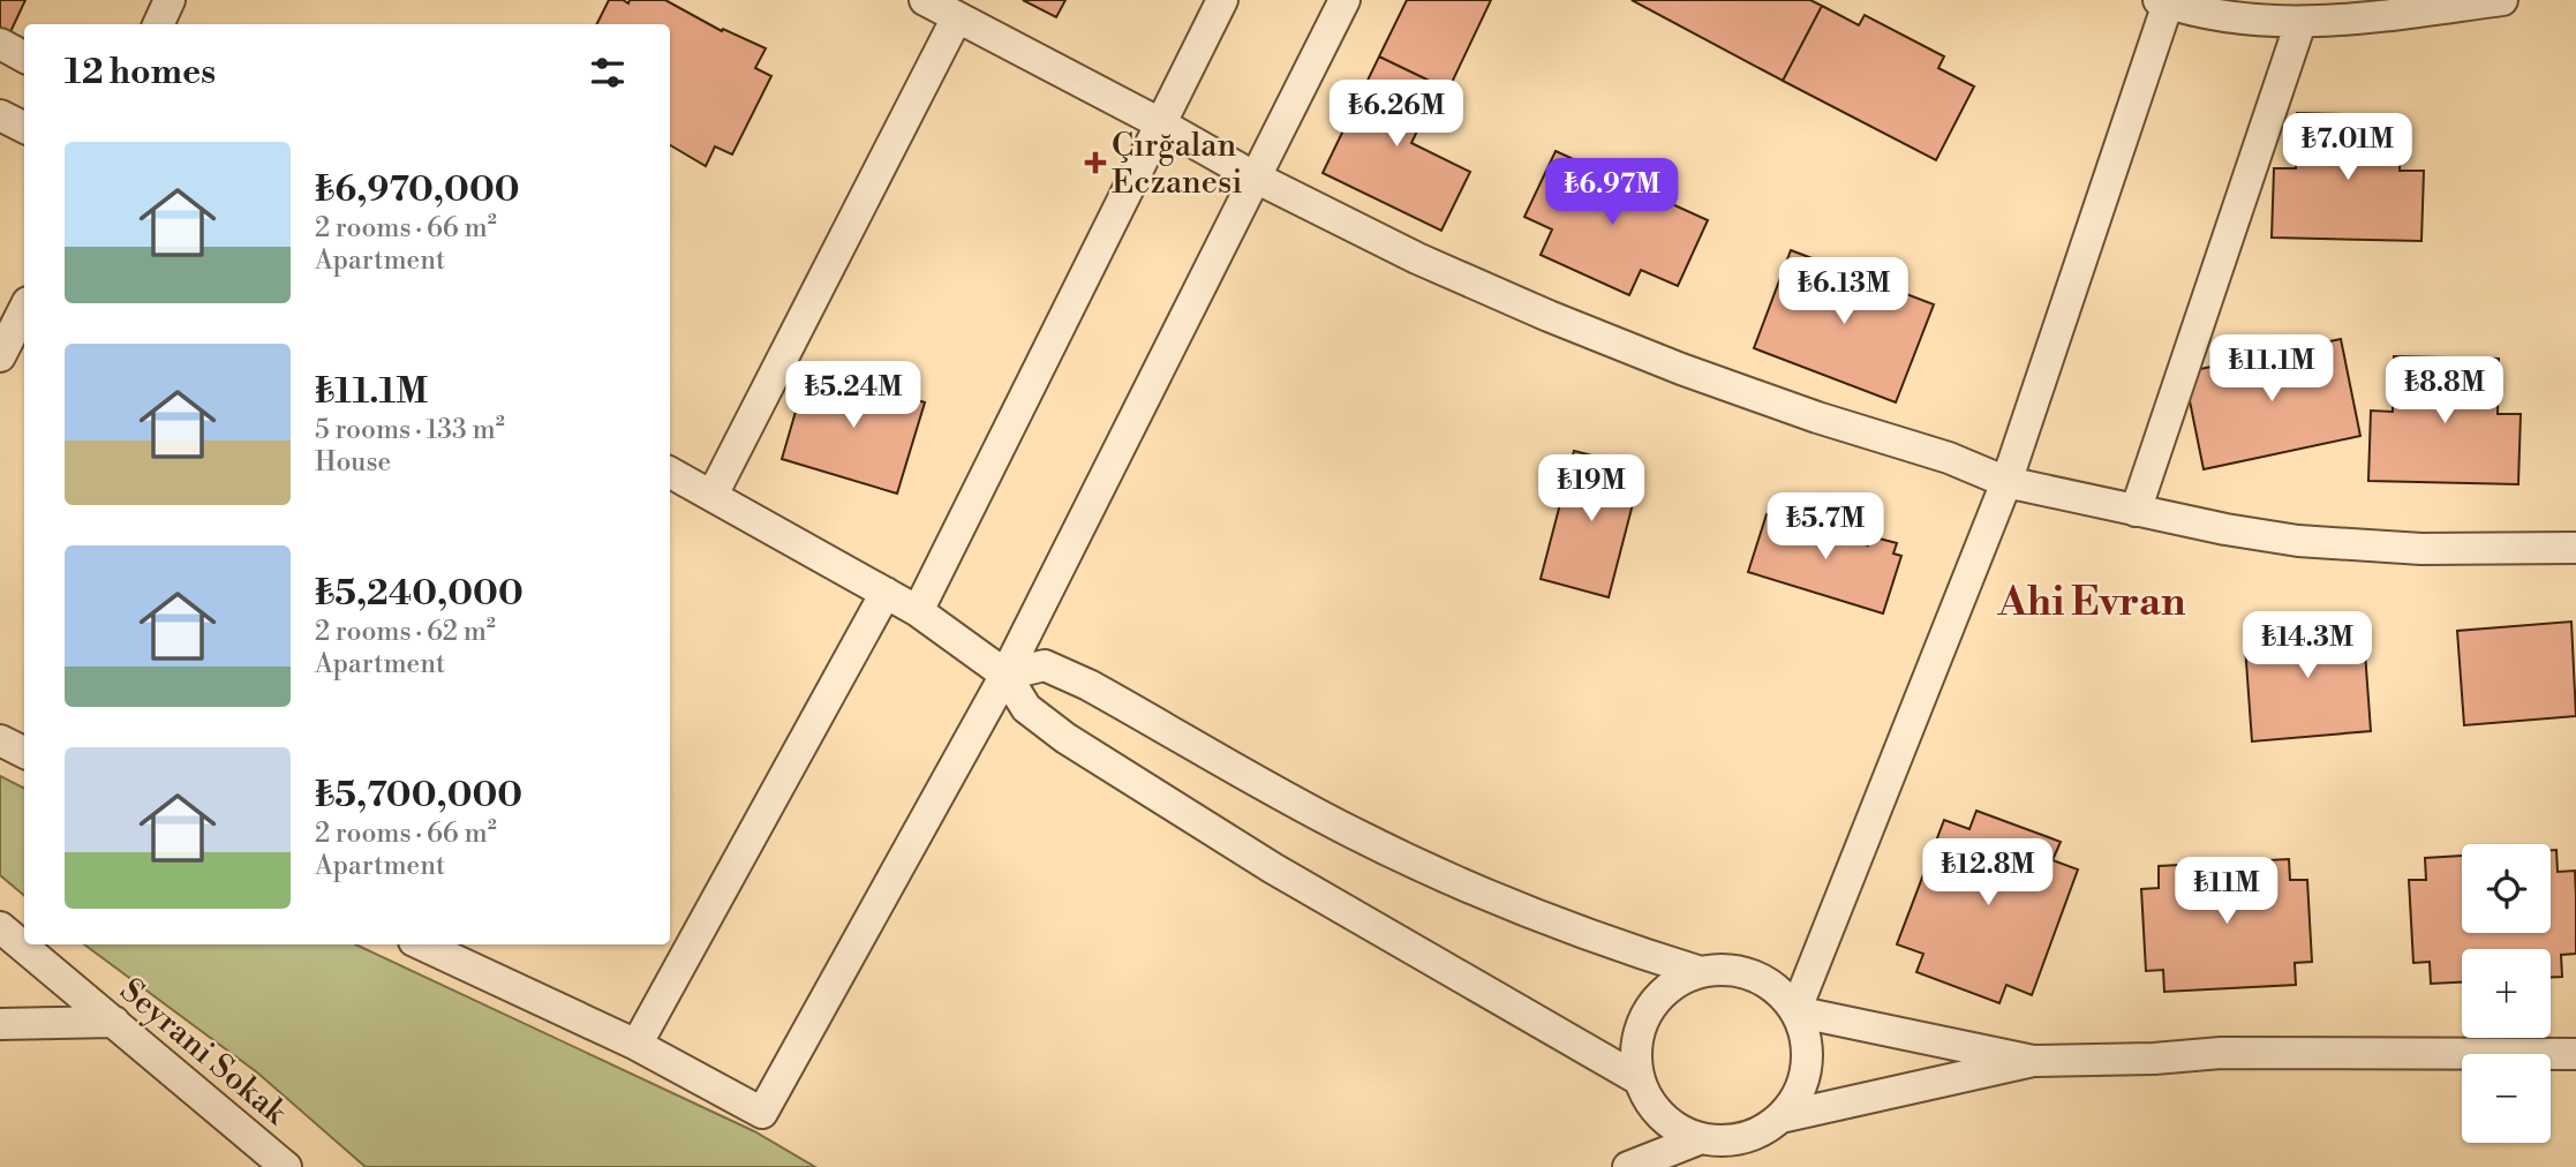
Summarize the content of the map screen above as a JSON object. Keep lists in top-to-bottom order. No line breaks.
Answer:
{"streets":{"street":["Seyrani Sokak"]},"districts":["Ahi Evran"],"places":{"health":["Çırğalan Eczanesi"]},"page":{"heading":"12 homes","price":["₺6.26M","₺7.01M","₺6.97M","₺6.13M","₺11.1M","₺8.8M","₺5.24M","₺19M","₺5.7M","₺14.3M","₺12.8M","₺11M"],"list":[{"name":"₺6,970,000","note":"2 rooms · 66 m² · Apartment"},{"name":"₺11.1M","note":"5 rooms · 133 m² · House"},{"name":"₺5,240,000","note":"2 rooms · 62 m² · Apartment"},{"name":"₺5,700,000","note":"2 rooms · 66 m² · Apartment"}],"map_buttons":["+","−"]}}
